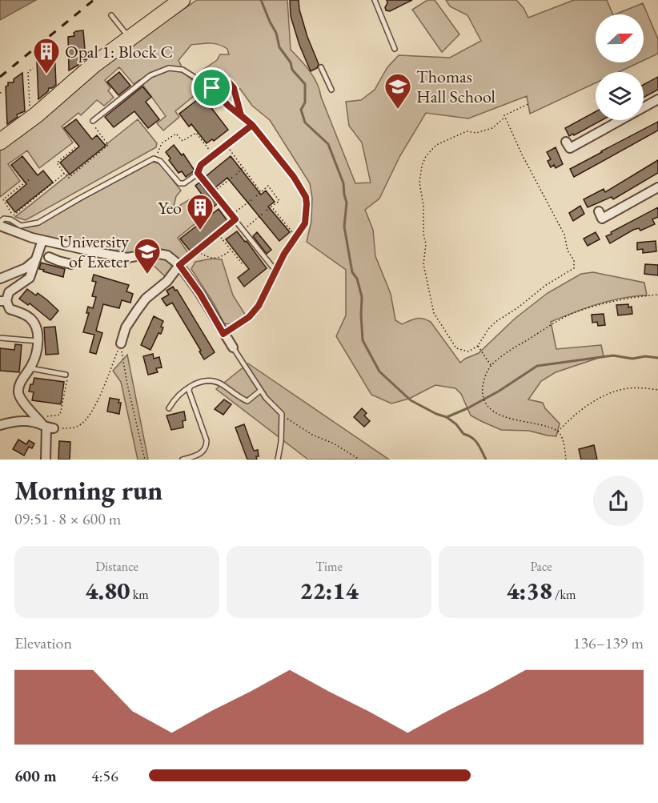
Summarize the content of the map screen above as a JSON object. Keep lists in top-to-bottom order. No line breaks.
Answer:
{"places":{"building":["Opal 1: Block C","Yeo"],"school or university":["Thomas Hall School","University of Exeter"]},"north":"right","page":{"heading":["Morning run","09:51 · 8 × 600 m"],"stats":[["Distance","4.80 km"],["Time","22:14"],["Pace","4:38 /km"]],"chart":["Elevation","136–139 m"],"list":[{"name":"600 m","note":"4:56"}]}}
